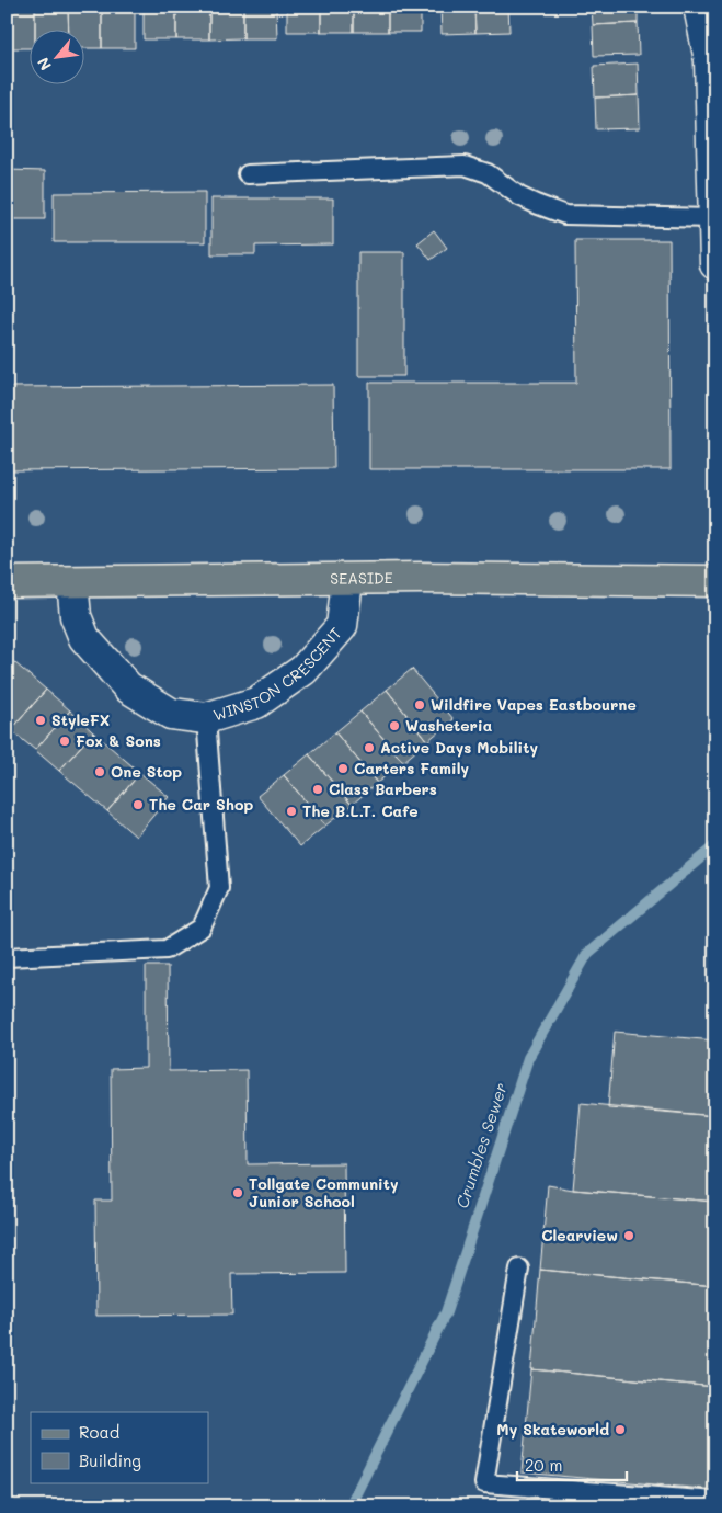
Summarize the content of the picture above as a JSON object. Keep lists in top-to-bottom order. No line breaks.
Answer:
{"streets":{"main road":["SEASIDE"],"street":["WINSTON CRESCENT"]},"crossings":[["SEASIDE","WINSTON CRESCENT"]],"water":["Crumbles Sewer"],"places":["Wildfire Vapes Eastbourne","StyleFX","Washeteria","Fox & Sons","Active Days Mobility","Carters Family","One Stop","Class Barbers","The Car Shop","The B.L.T. Cafe","Tollgate Community Junior School","Clearview","My Skateworld"],"legend":["Road","Building"],"scale_bar":"20 m","north":"bottom left"}
